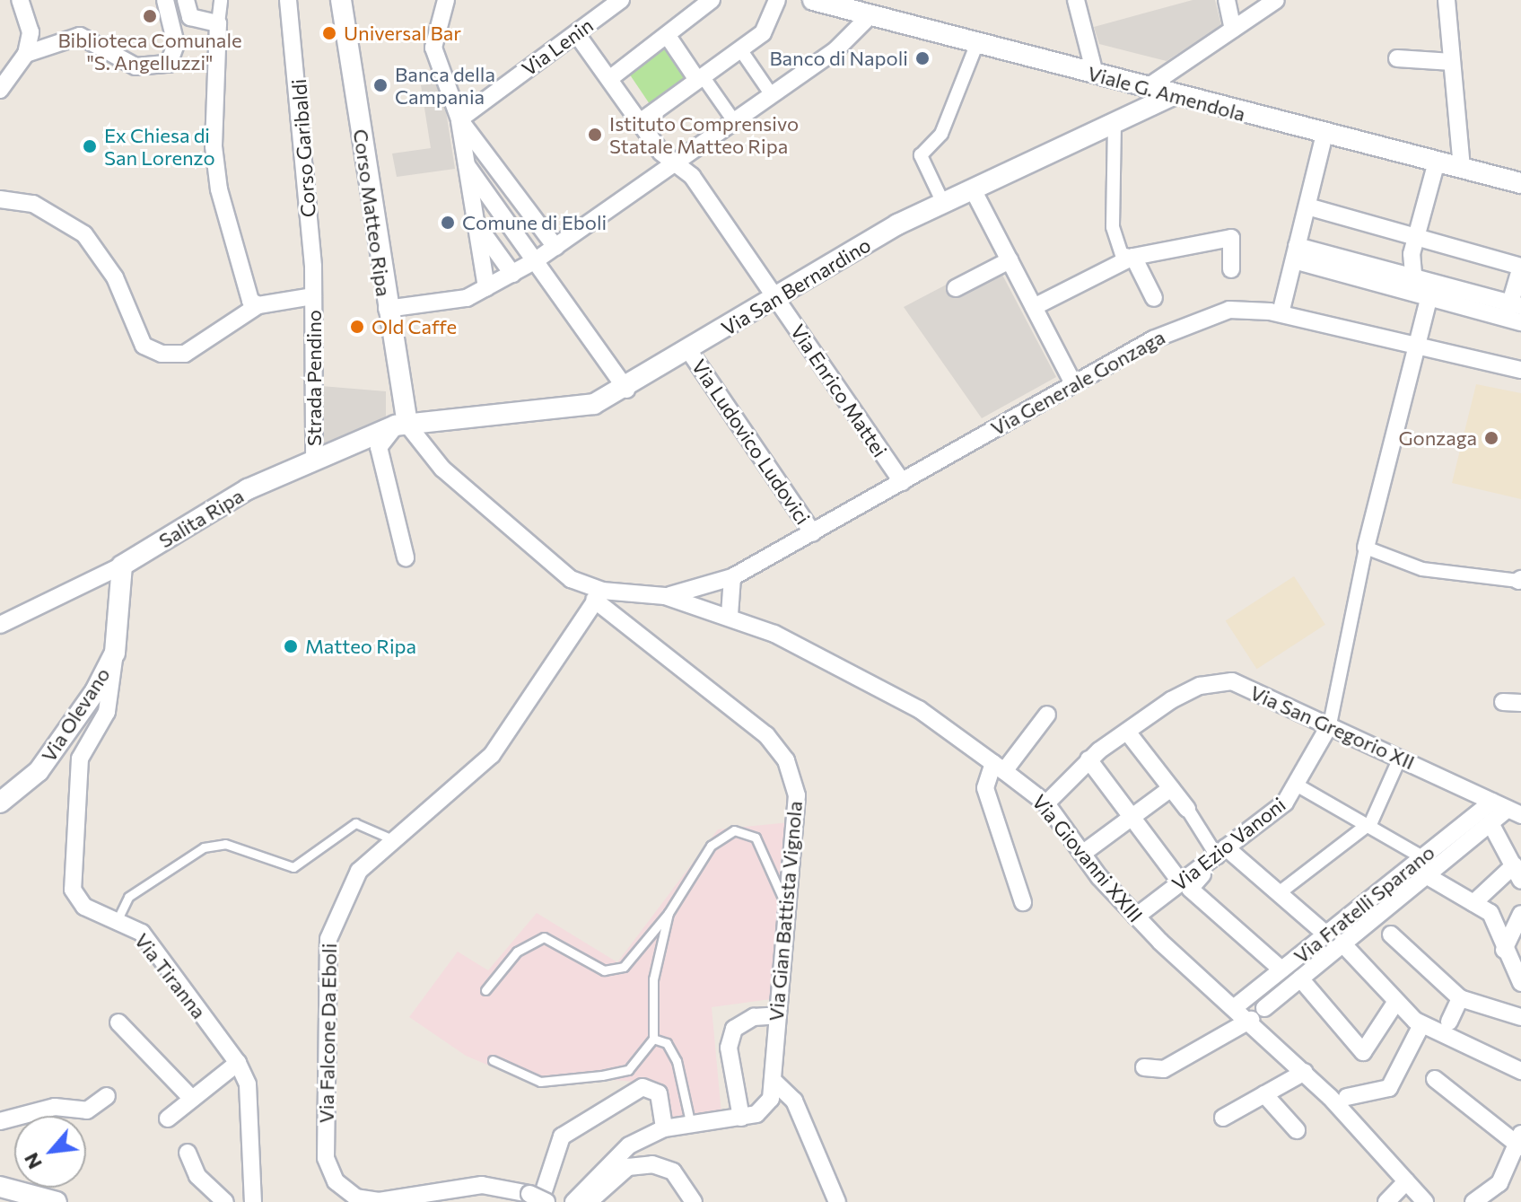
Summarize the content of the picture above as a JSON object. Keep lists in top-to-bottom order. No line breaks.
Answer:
{"streets":{"street":["Via Lenin","Viale G. Amendola","Corso Garibaldi","Corso Matteo Ripa","Via San Bernardino","Strada Pendino","Via Generale Gonzaga","Via Enrico Mattei","Via Ludovico Ludovici","Salita Ripa","Via Olevano","Via San Gregorio XII","Via Ezio Vanoni","Via Giovanni XXIII","Via Fratelli Sparano","Via Gian Battista Vignola","Via Tiranna","Via Falcone Da Eboli"]},"crossings":[["Via Lenin","Via Enrico Mattei"],["Viale G. Amendola","Via San Bernardino"],["Corso Garibaldi","Strada Pendino"],["Corso Matteo Ripa","Via San Bernardino"],["Corso Matteo Ripa","Salita Ripa"],["Corso Matteo Ripa","Via Gian Battista Vignola"],["Via San Bernardino","Via Enrico Mattei"],["Via San Bernardino","Via Ludovico Ludovici"],["Via San Bernardino","Salita Ripa"],["Via San Bernardino","Via Gian Battista Vignola"],["Strada Pendino","Salita Ripa"],["Via Generale Gonzaga","Via Enrico Mattei"],["Via Generale Gonzaga","Via Ludovico Ludovici"],["Via Generale Gonzaga","Via Giovanni XXIII"],["Salita Ripa","Via Olevano"],["Salita Ripa","Via Gian Battista Vignola"],["Via Olevano","Via Tiranna"],["Via San Gregorio XII","Via Ezio Vanoni"],["Via San Gregorio XII","Via Giovanni XXIII"],["Via San Gregorio XII","Via Fratelli Sparano"],["Via Ezio Vanoni","Via Giovanni XXIII"],["Via Giovanni XXIII","Via Fratelli Sparano"],["Via Giovanni XXIII","Via Gian Battista Vignola"],["Via Giovanni XXIII","Via Falcone Da Eboli"],["Via Gian Battista Vignola","Via Falcone Da Eboli"]],"places":["Biblioteca Comunale \"S. Angelluzzi\"","Universal Bar","Banco di Napoli","Banca della Campania","Istituto Comprensivo Statale Matteo Ripa","Ex Chiesa di San Lorenzo","Comune di Eboli","Old Caffe","Gonzaga","Matteo Ripa"],"north":"bottom left"}
